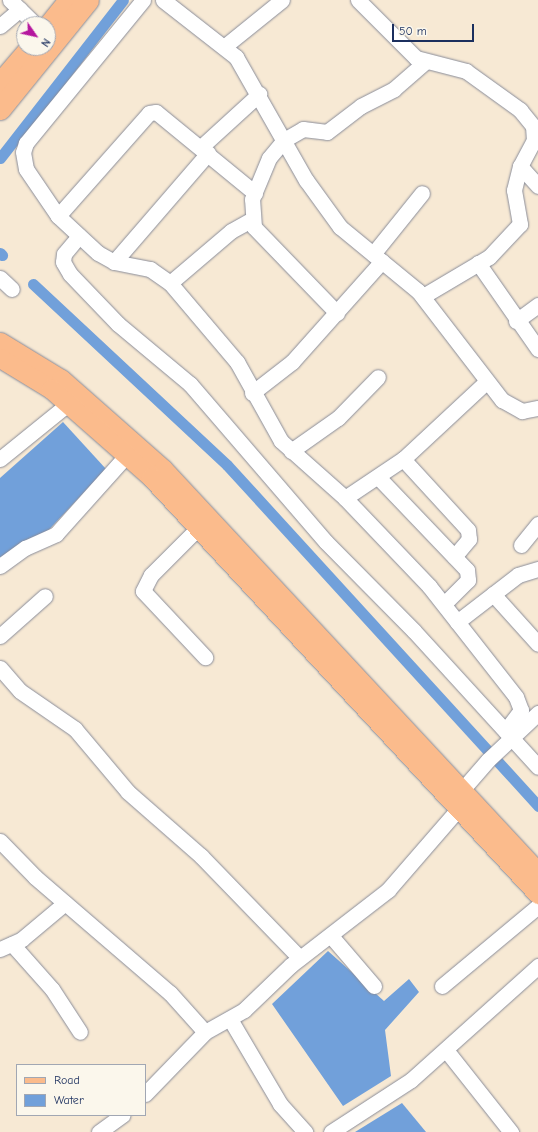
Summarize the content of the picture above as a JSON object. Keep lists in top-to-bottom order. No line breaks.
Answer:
{"legend":["Road","Water"],"scale_bar":"50 m","north":"bottom right"}
